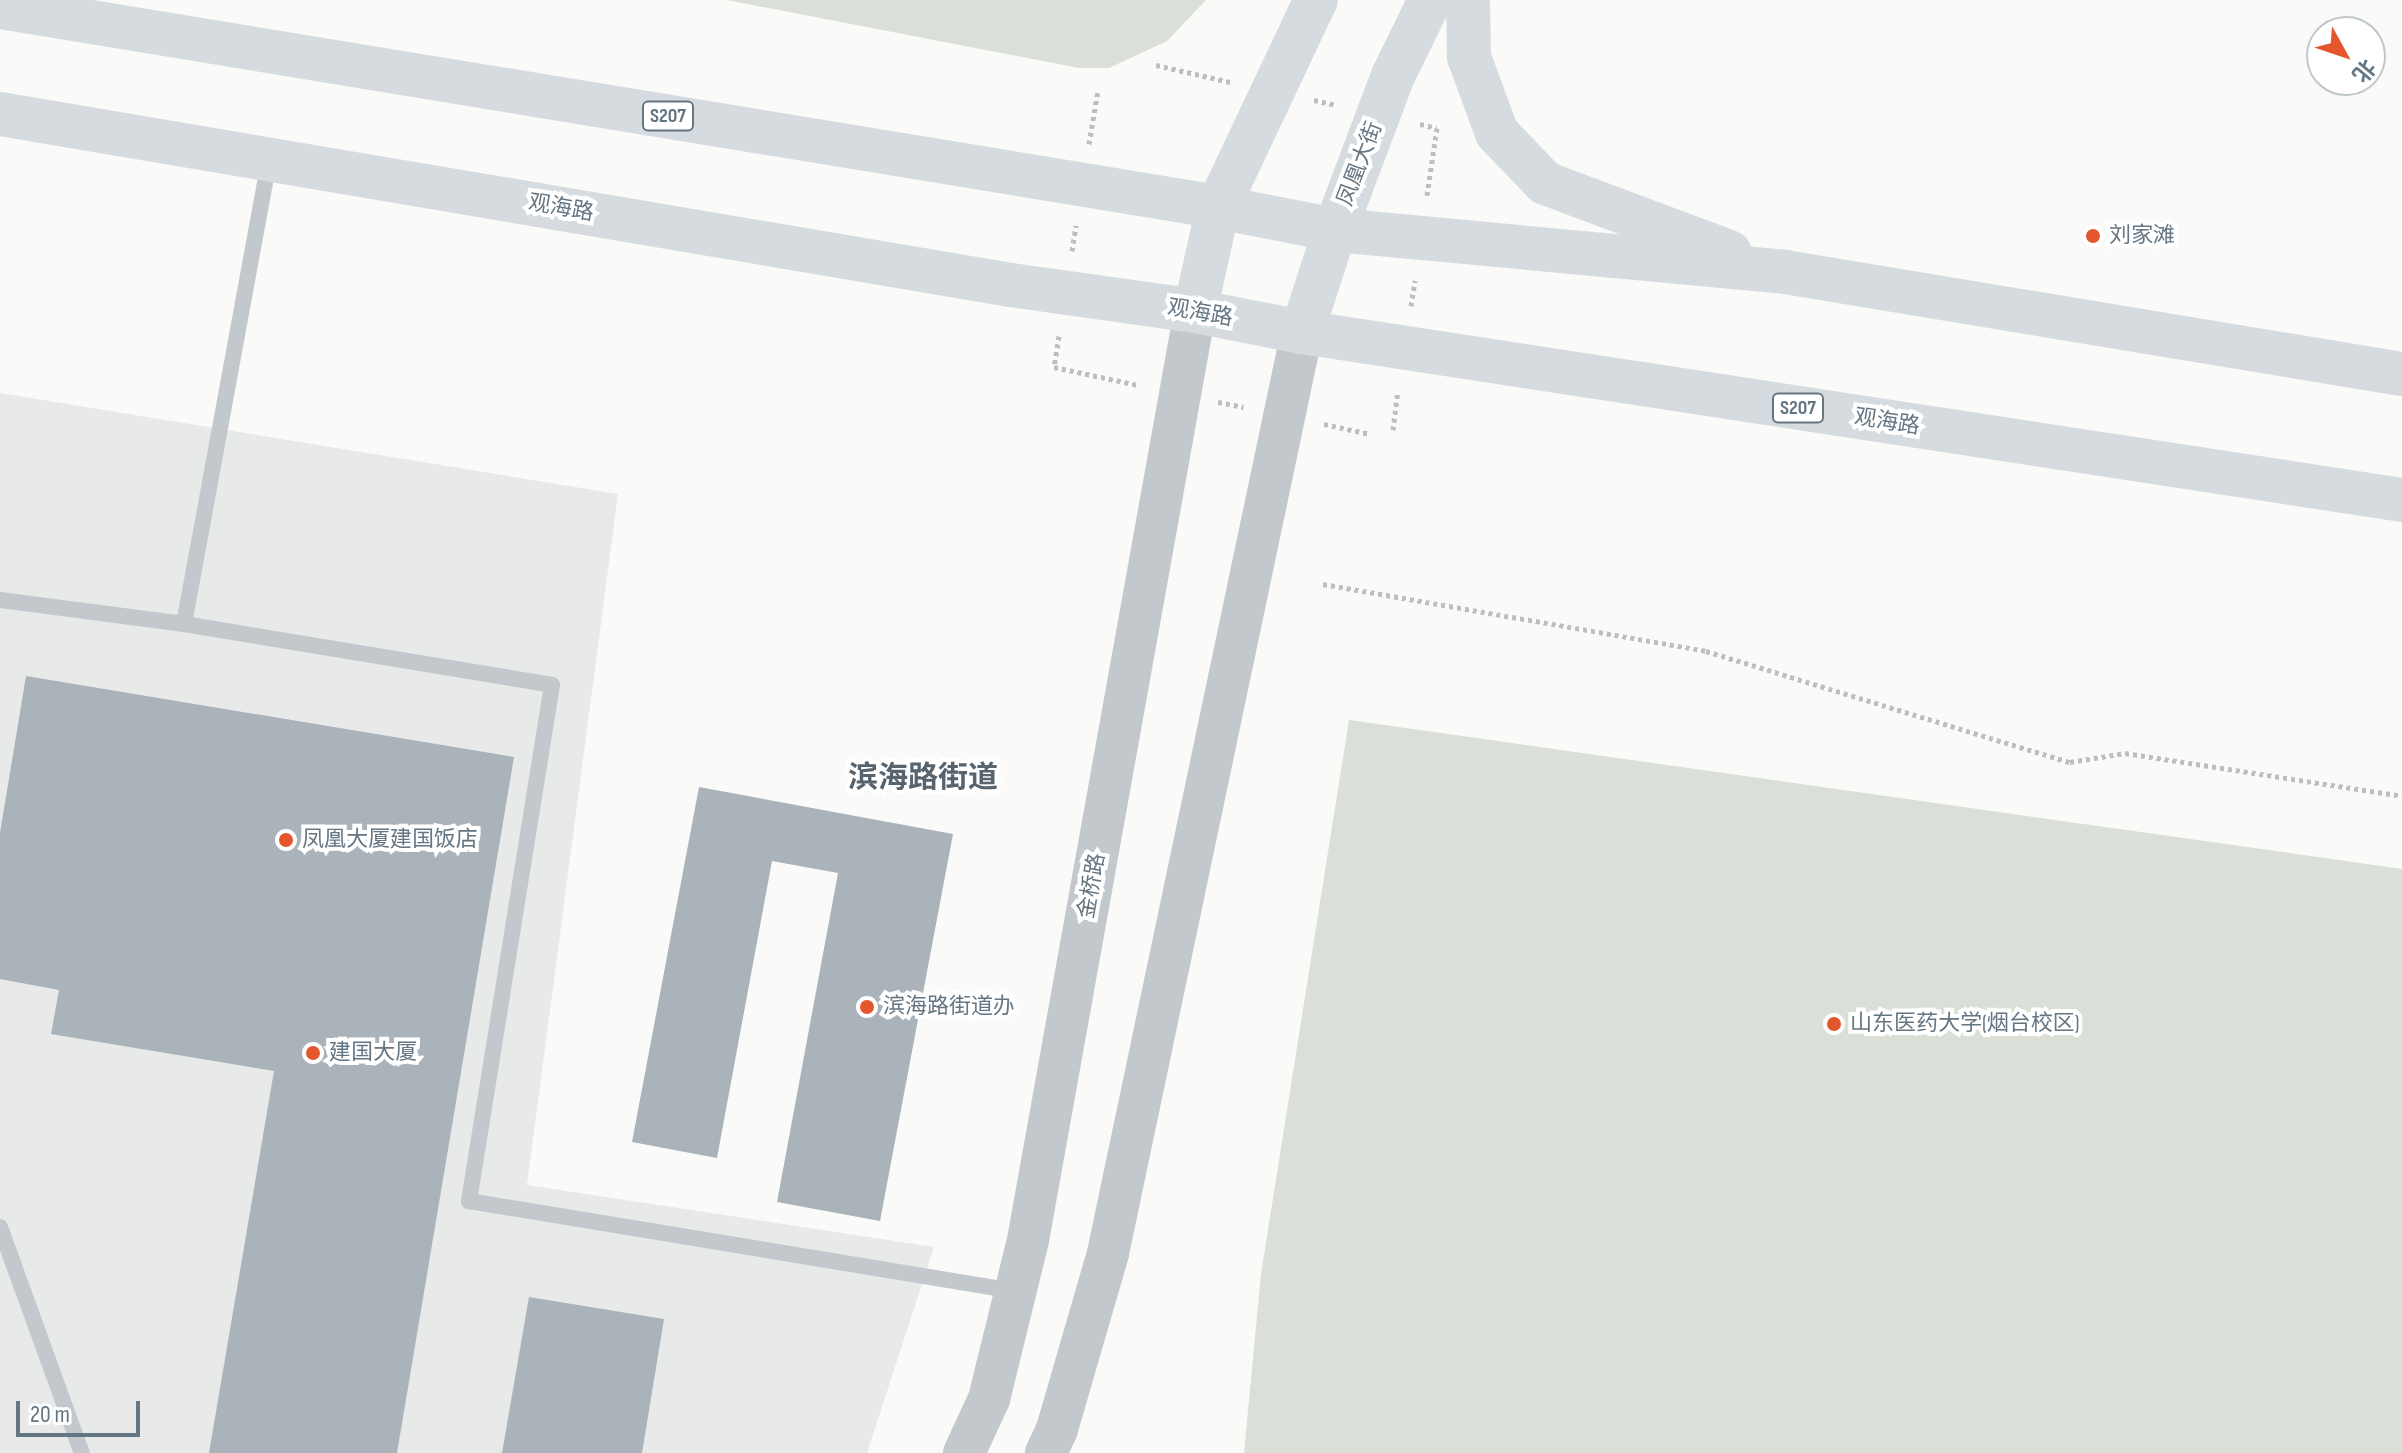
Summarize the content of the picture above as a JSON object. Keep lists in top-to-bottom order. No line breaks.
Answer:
{"streets":{"main road":["S207","凤凰大街","观海路"],"street":["金桥路"]},"crossings":[["S207","凤凰大街"],["凤凰大街","观海路"],["观海路","金桥路"]],"districts":["滨海路街道"],"places":["刘家滩","凤凰大厦建国饭店","滨海路街道办","山东医药大学(烟台校区)","建国大厦"],"scale_bar":"20 m","north":"bottom right"}
